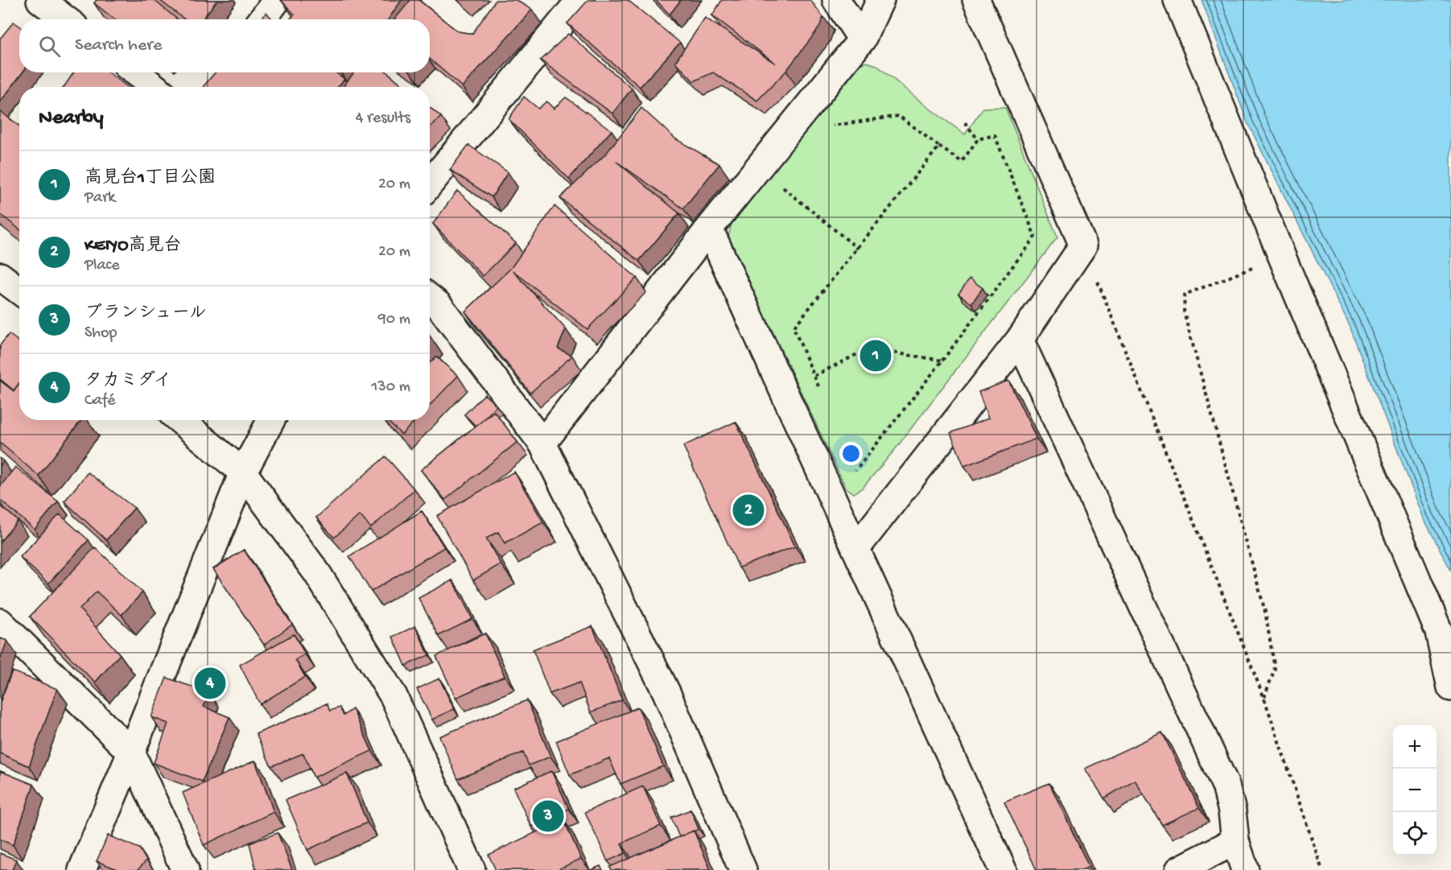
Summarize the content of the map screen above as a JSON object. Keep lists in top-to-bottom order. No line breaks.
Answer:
{"page":{"search":"Search here","heading":["Nearby","4 results"],"list":[{"mark":"1","name":"高見台1丁目公園","note":"Park","value":"20 m"},{"mark":"2","name":"KEIYO高見台","note":"Place","value":"20 m"},{"mark":"3","name":"ブランシュール","note":"Shop","value":"90 m"},{"mark":"4","name":"タカミダイ","note":"Café","value":"130 m"}],"pins":["1","2","4","3"],"map_buttons":["+","−"]}}
